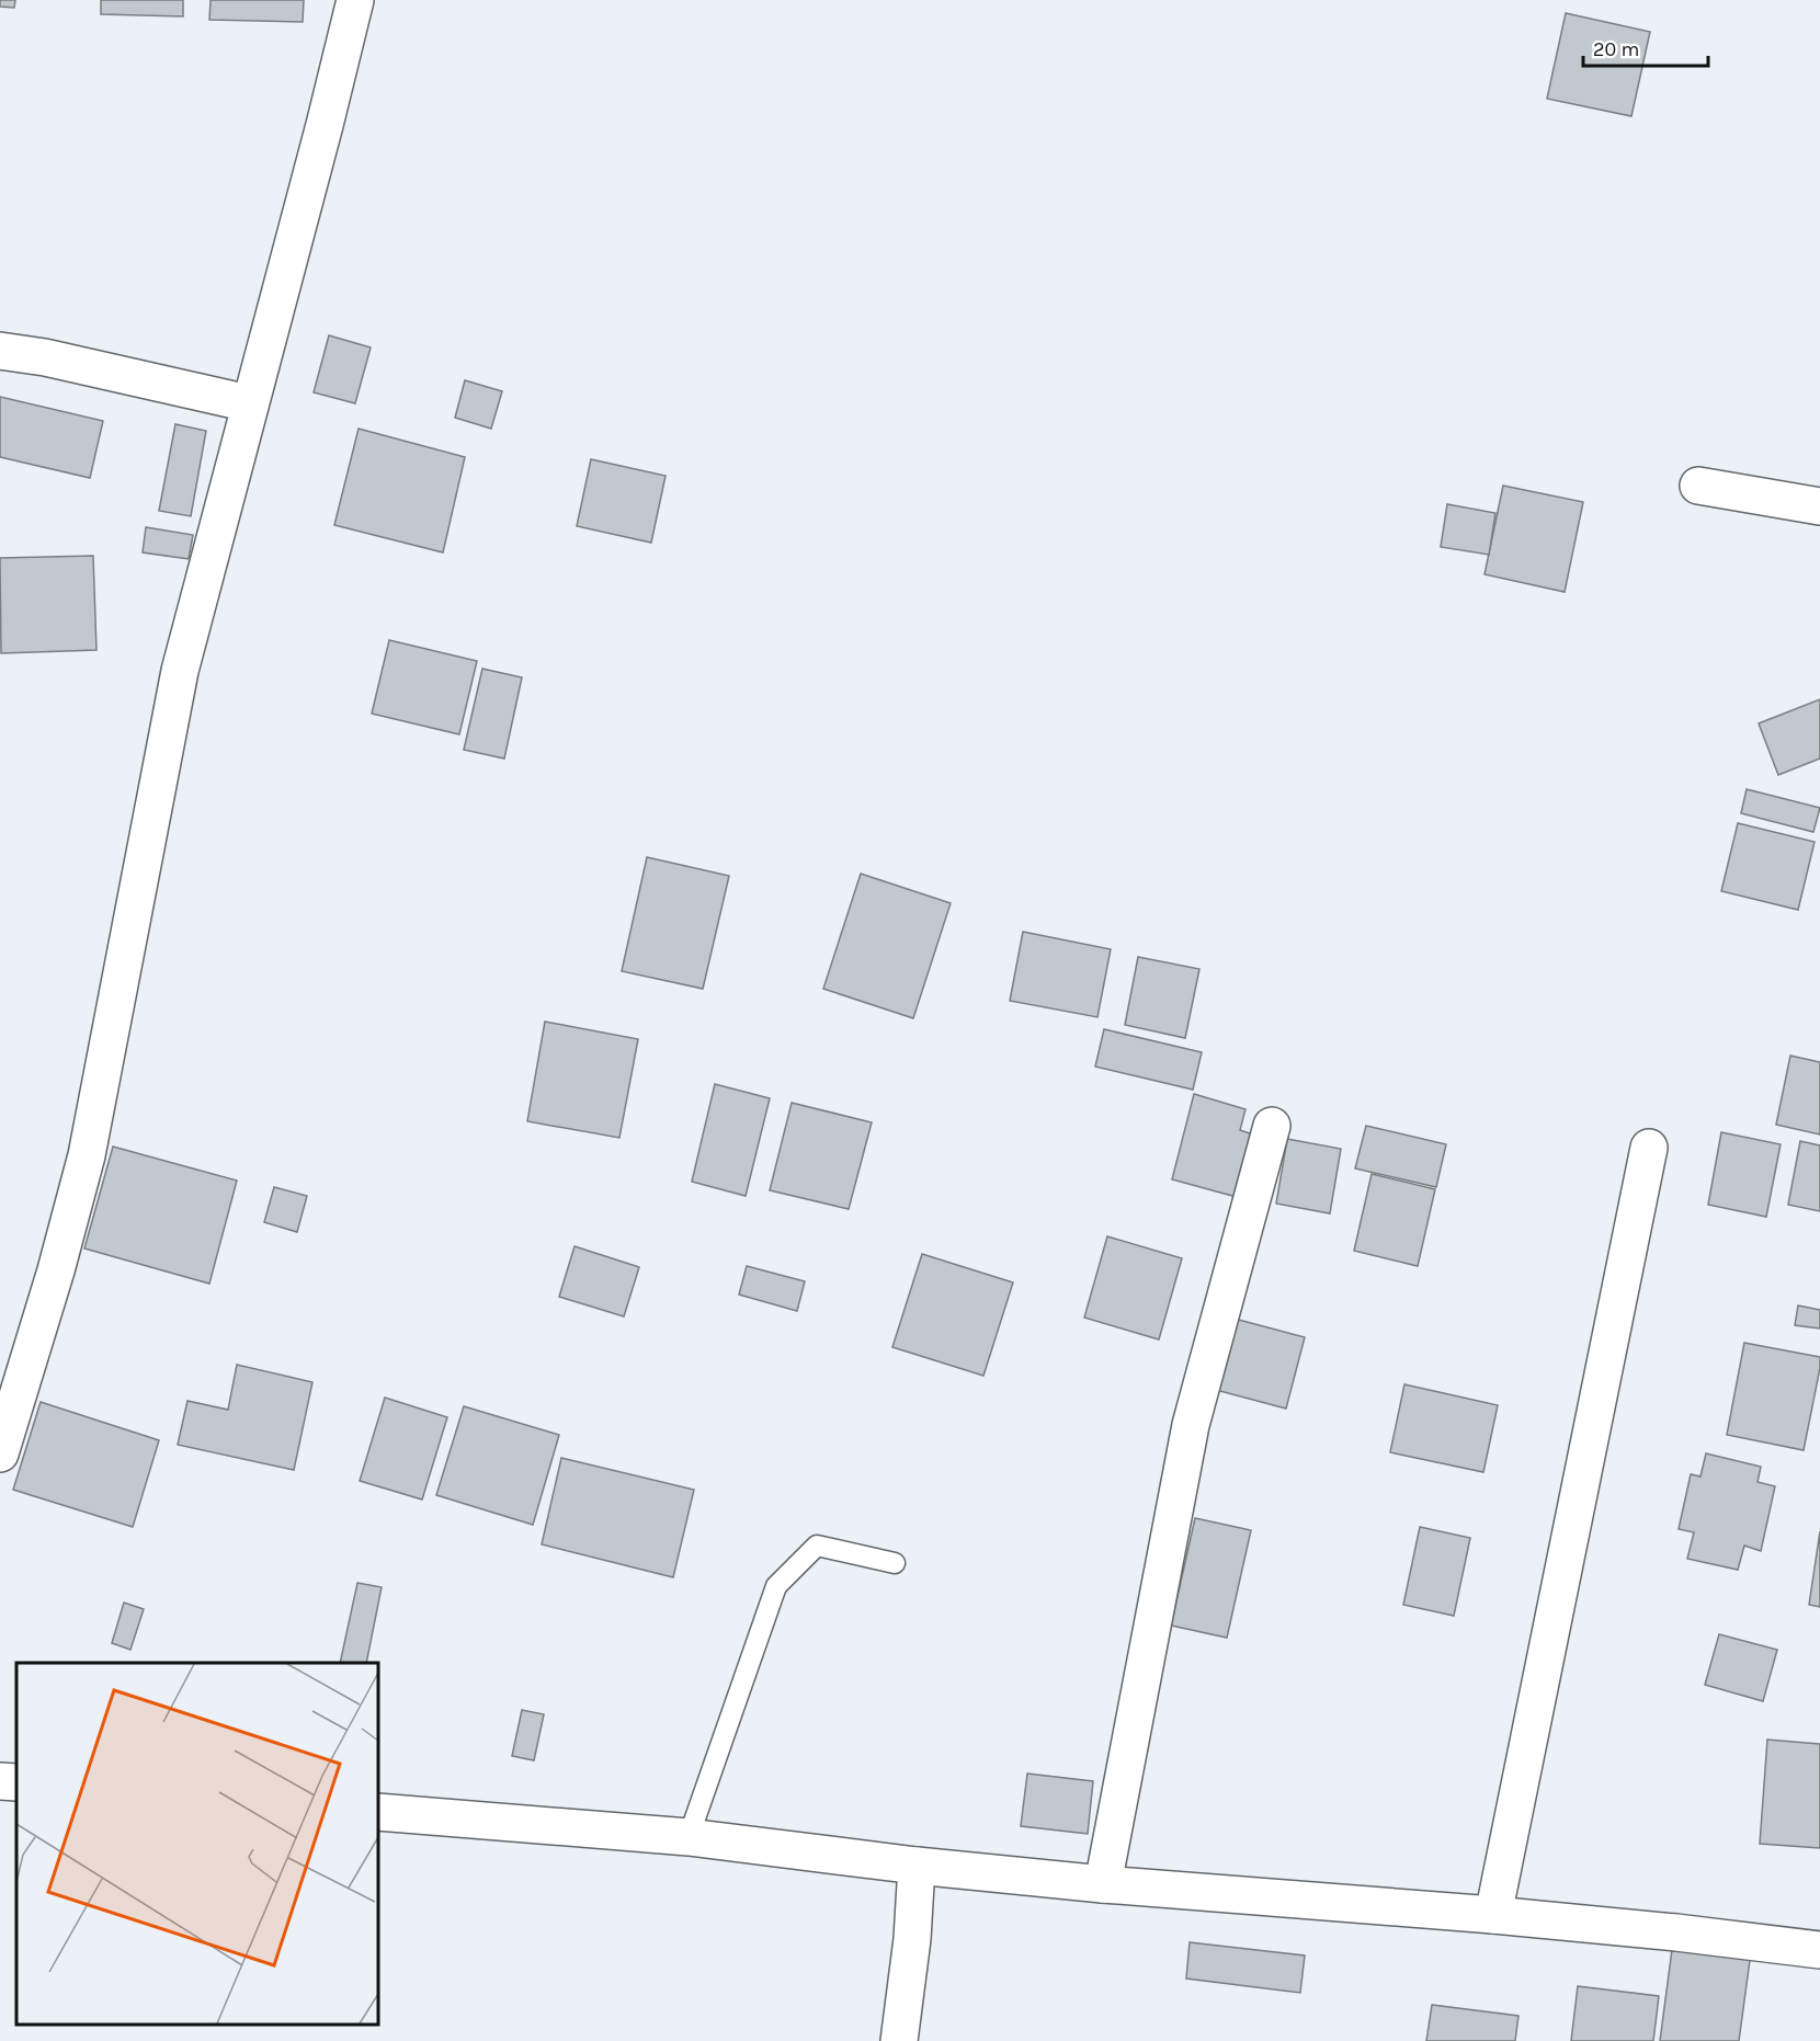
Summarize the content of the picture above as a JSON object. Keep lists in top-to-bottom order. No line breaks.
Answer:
{"scale_bar":"20 m"}
